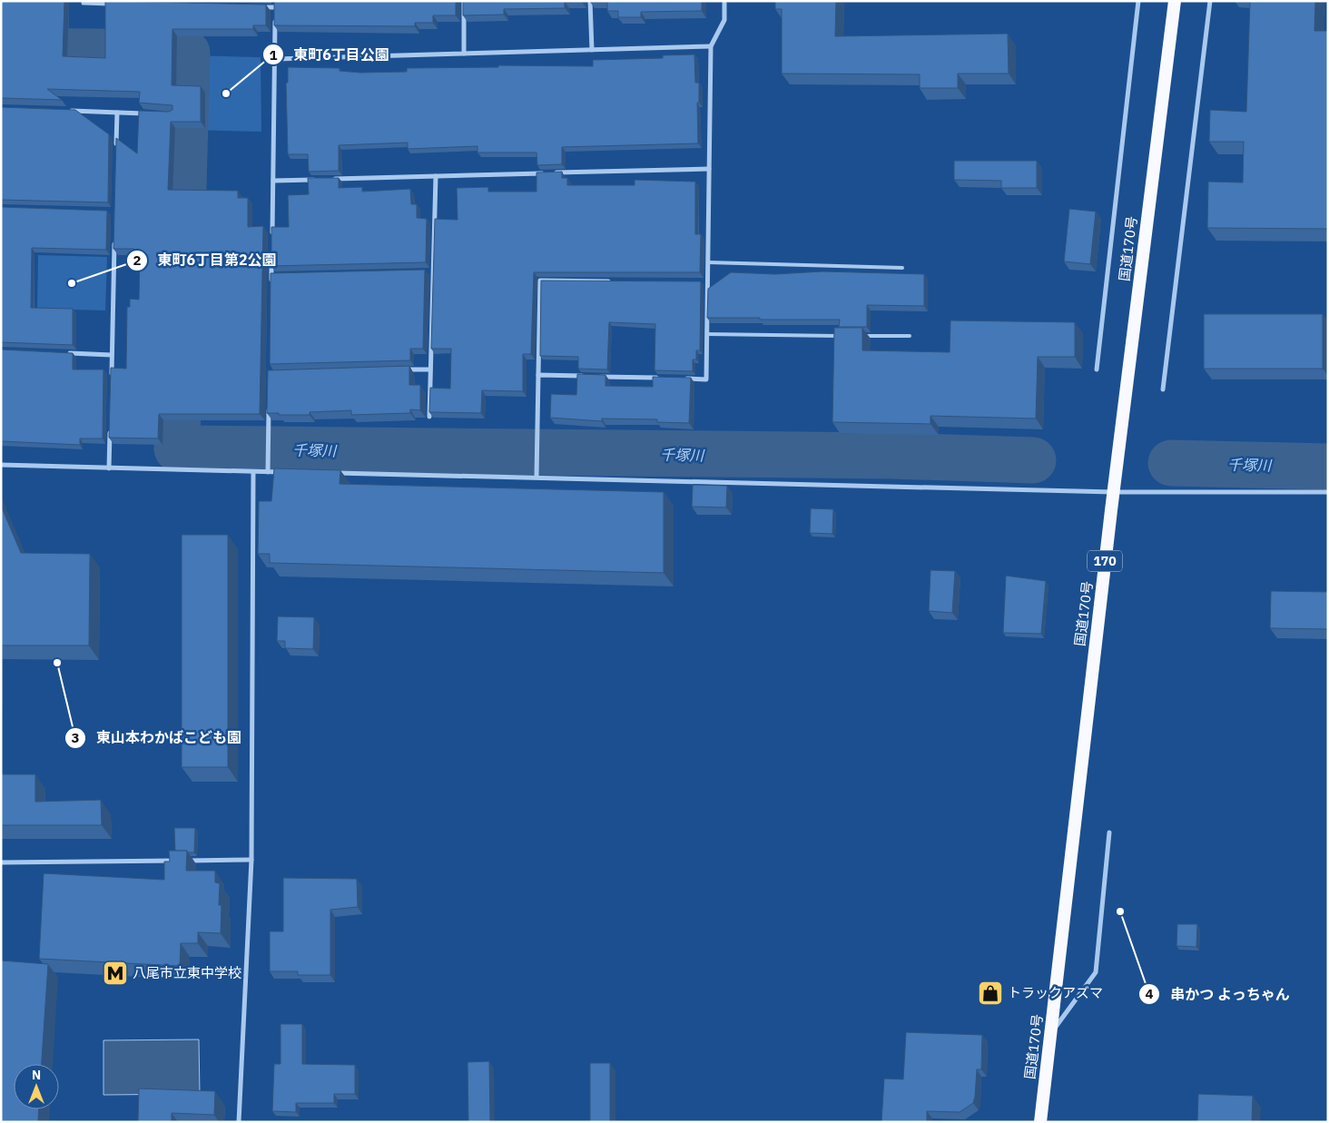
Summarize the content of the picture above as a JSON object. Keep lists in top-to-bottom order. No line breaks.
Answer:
{"streets":{"highway":["国道170号","170"]},"water":["千塚川"],"places":{"other":["東町6丁目公園","東町6丁目第2公園","東山本わかばこども園","串かつ よっちゃん"],"metro station":["八尾市立東中学校"],"shop":["トラックアズマ"]},"north":"top"}
